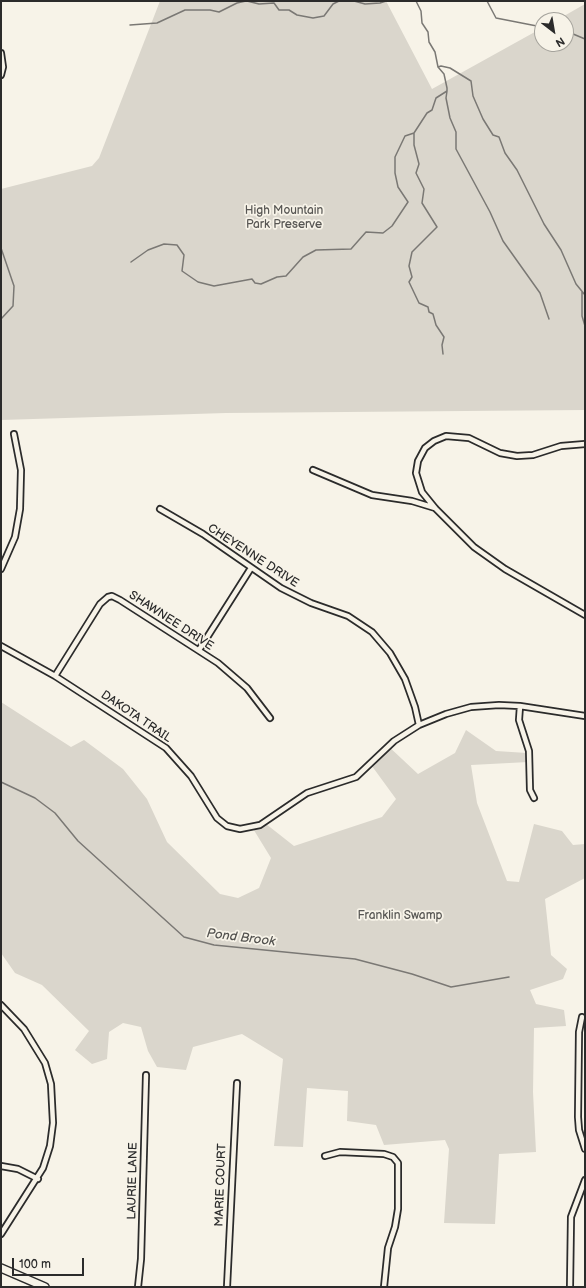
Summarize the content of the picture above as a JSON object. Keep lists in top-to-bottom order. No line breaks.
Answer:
{"streets":{"street":["CHEYENNE DRIVE","SHAWNEE DRIVE","DAKOTA TRAIL","LAURIE LANE","MARIE COURT"]},"crossings":[["CHEYENNE DRIVE","DAKOTA TRAIL"],["SHAWNEE DRIVE","DAKOTA TRAIL"]],"water":["Pond Brook"],"parks":["High Mountain Park Preserve","Franklin Swamp"],"scale_bar":"100 m","north":"bottom right"}
